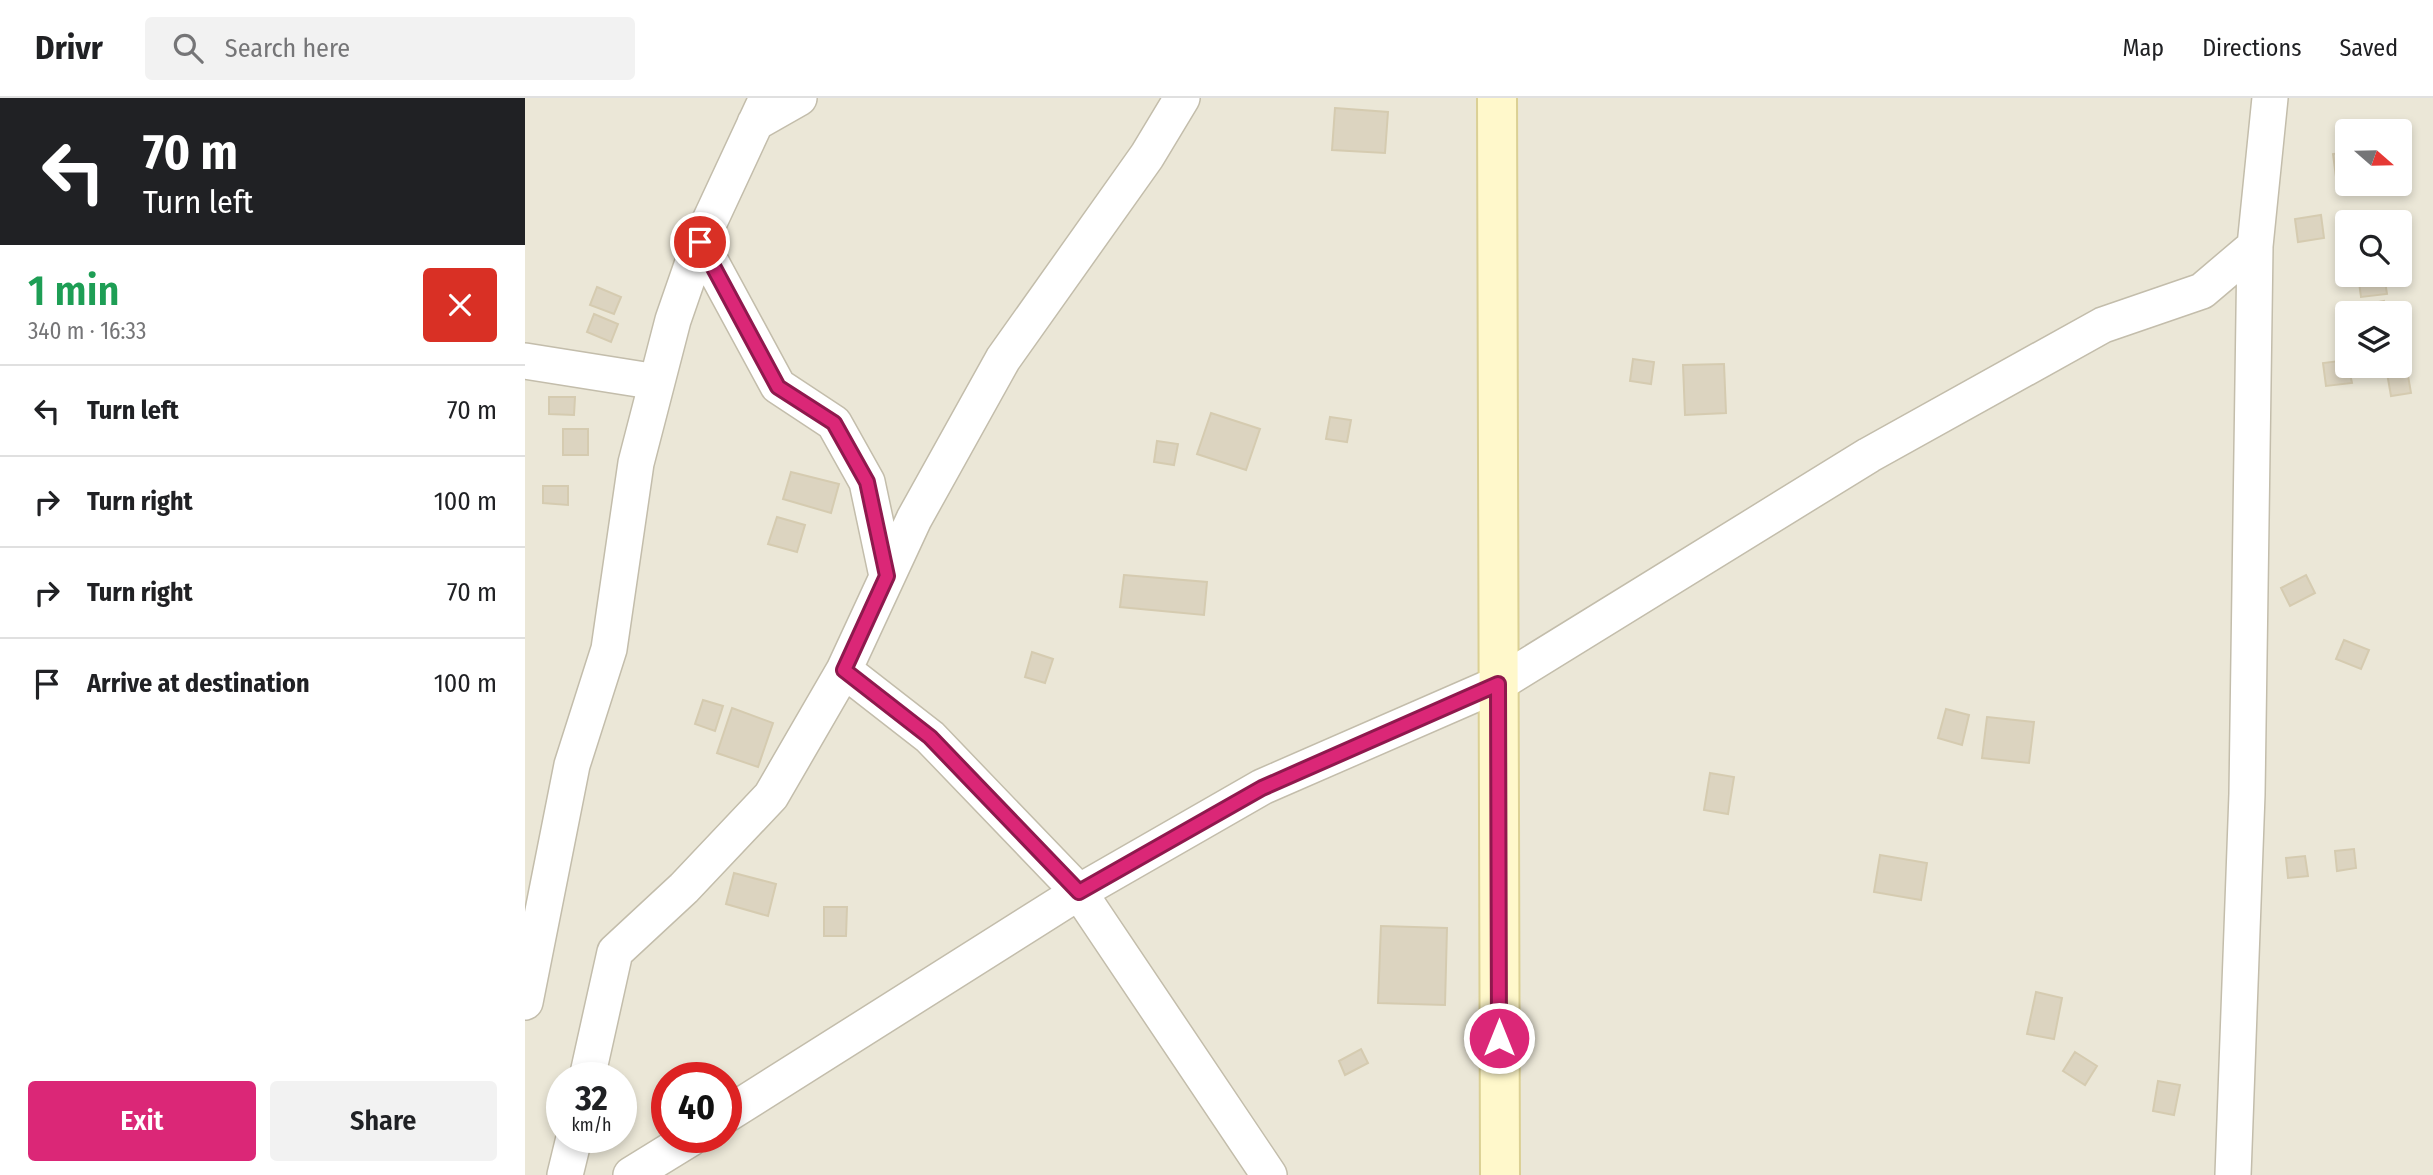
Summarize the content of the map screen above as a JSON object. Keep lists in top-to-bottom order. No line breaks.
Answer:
{"north":"right","page":{"header":"Drivr","search":"Search here","nav":["Map","Directions","Saved"],"turn":["70 m","Turn left"],"heading":["1 min","340 m · 16:33"],"list":[{"name":"Turn left","value":"70 m"},{"name":"Turn right","value":"100 m"},{"name":"Turn right","value":"70 m"},{"name":"Arrive at destination","value":"100 m"}],"speed":"32 km/h","limit":"40","buttons":["Exit","Share"]}}
